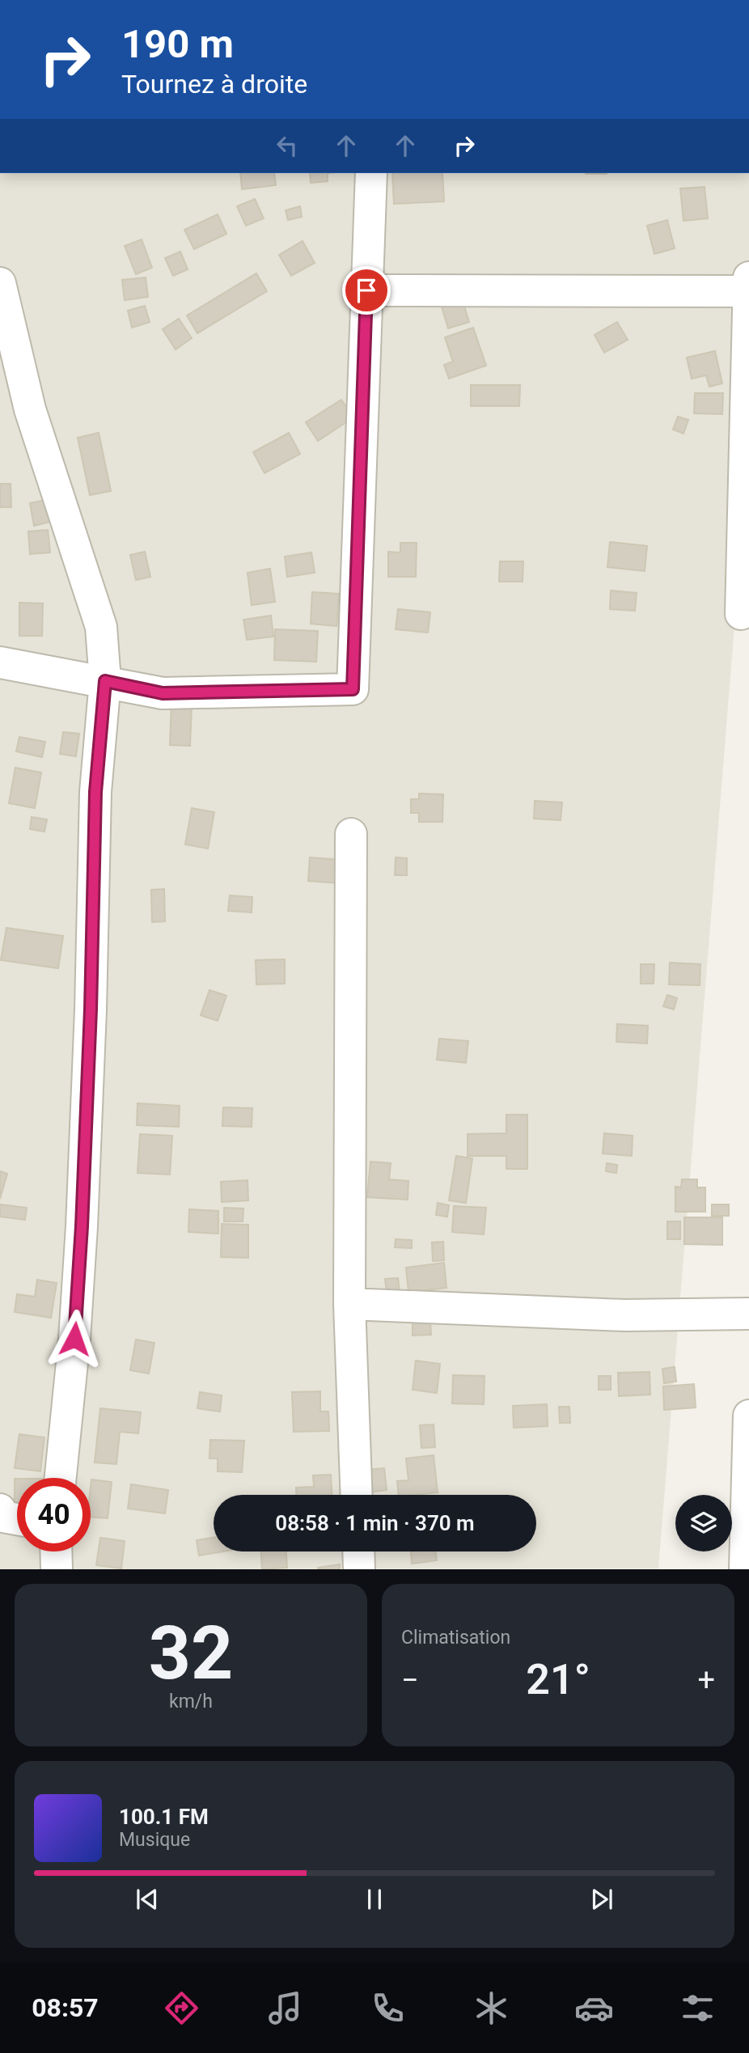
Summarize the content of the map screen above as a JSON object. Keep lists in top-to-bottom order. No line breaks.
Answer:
{"page":{"turn":["190 m","Tournez à droite"],"limit":"40","trip":"08:58 · 1 min · 370 m","tile":[["32","km/h"],"Climatisation"],"heat":["−","21°","+"],"song":["100.1 FM","Musique"],"tabs":"08:57"}}
